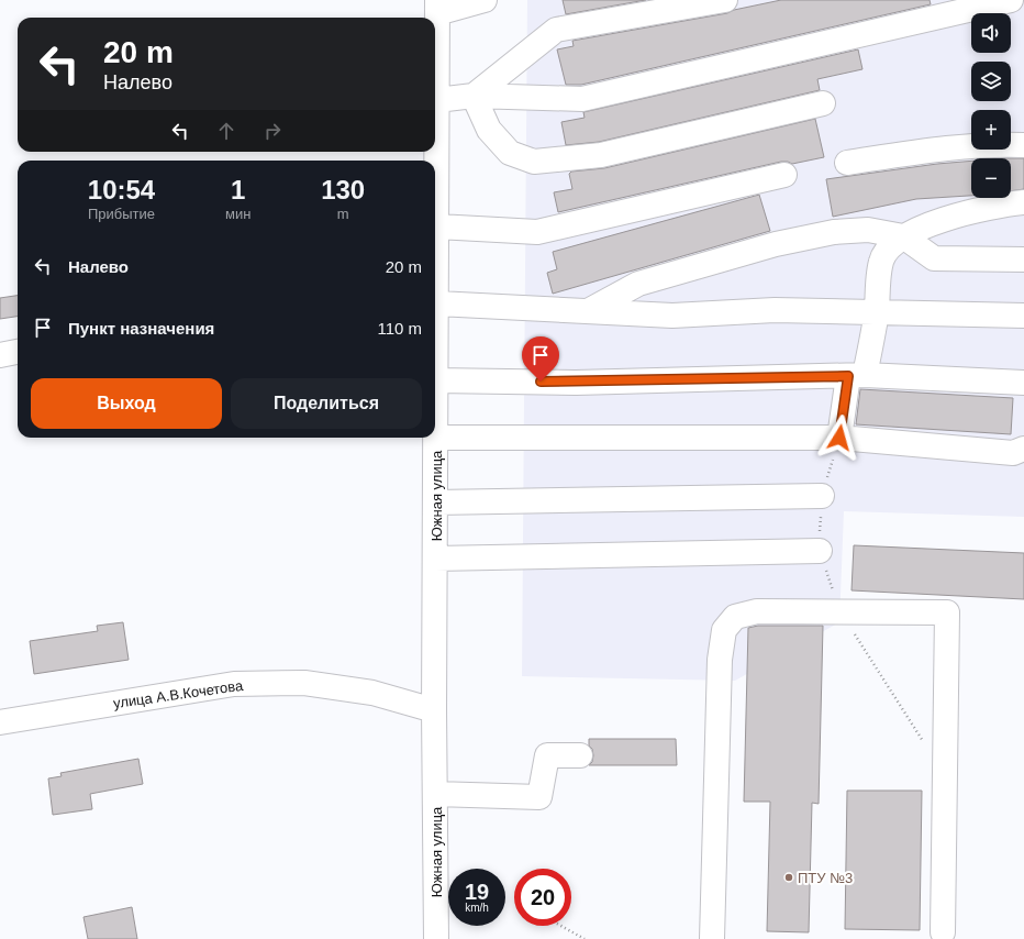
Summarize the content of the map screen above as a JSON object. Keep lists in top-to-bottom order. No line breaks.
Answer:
{"streets":{"street":["Южная улица","улица А.В.Кочетова"]},"crossings":[["Южная улица","улица А.В.Кочетова"]],"places":["ПТУ №3"],"page":{"map_buttons":["+","−"],"turn":["20 m","Налево"],"eta":["10:54","Прибытие","1","мин","130","m"],"list":[{"name":"Налево","value":"20 m"},{"name":"Пункт назначения","value":"110 m"}],"buttons":["Выход","Поделиться"],"speed":"19 km/h","limit":"20"}}
